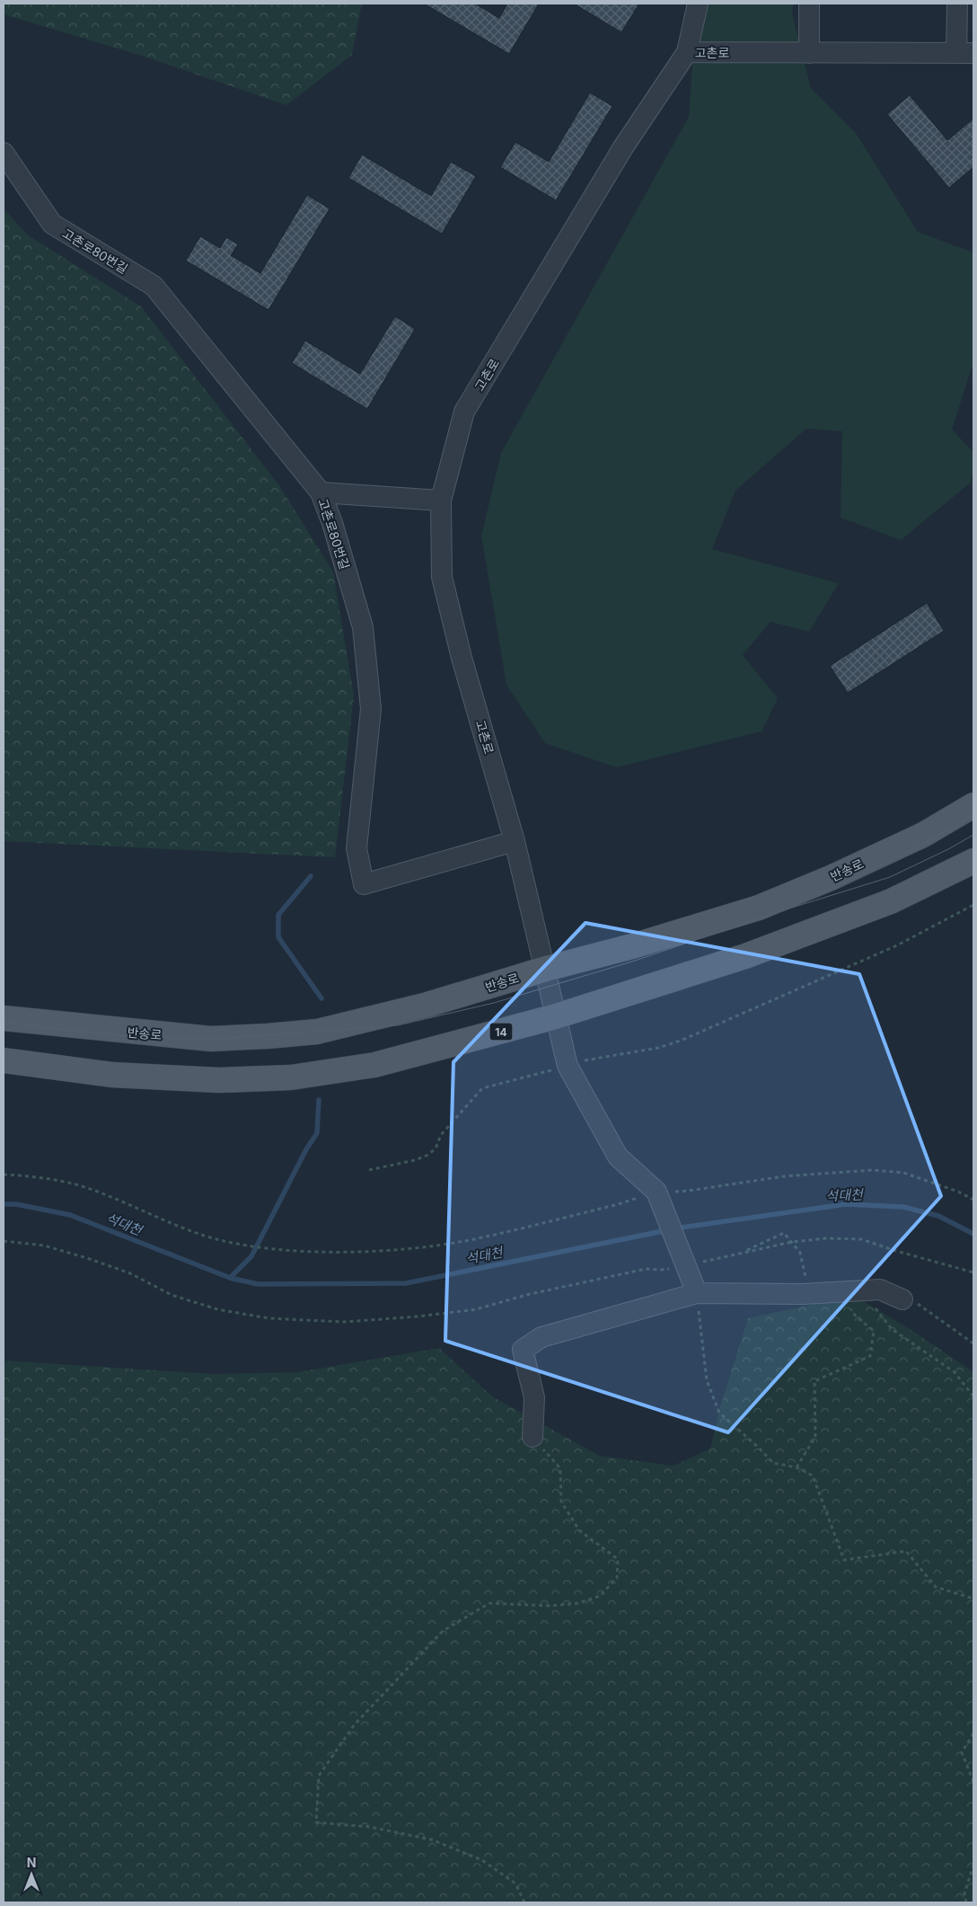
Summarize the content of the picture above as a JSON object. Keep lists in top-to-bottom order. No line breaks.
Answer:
{"streets":{"main road":["반송로","14"],"street":["고촌로","고촌로80번길"]},"crossings":[["고촌로","고촌로80번길"],["고촌로","반송로"],["고촌로","14"]],"water":["석대천"],"north":"top"}
